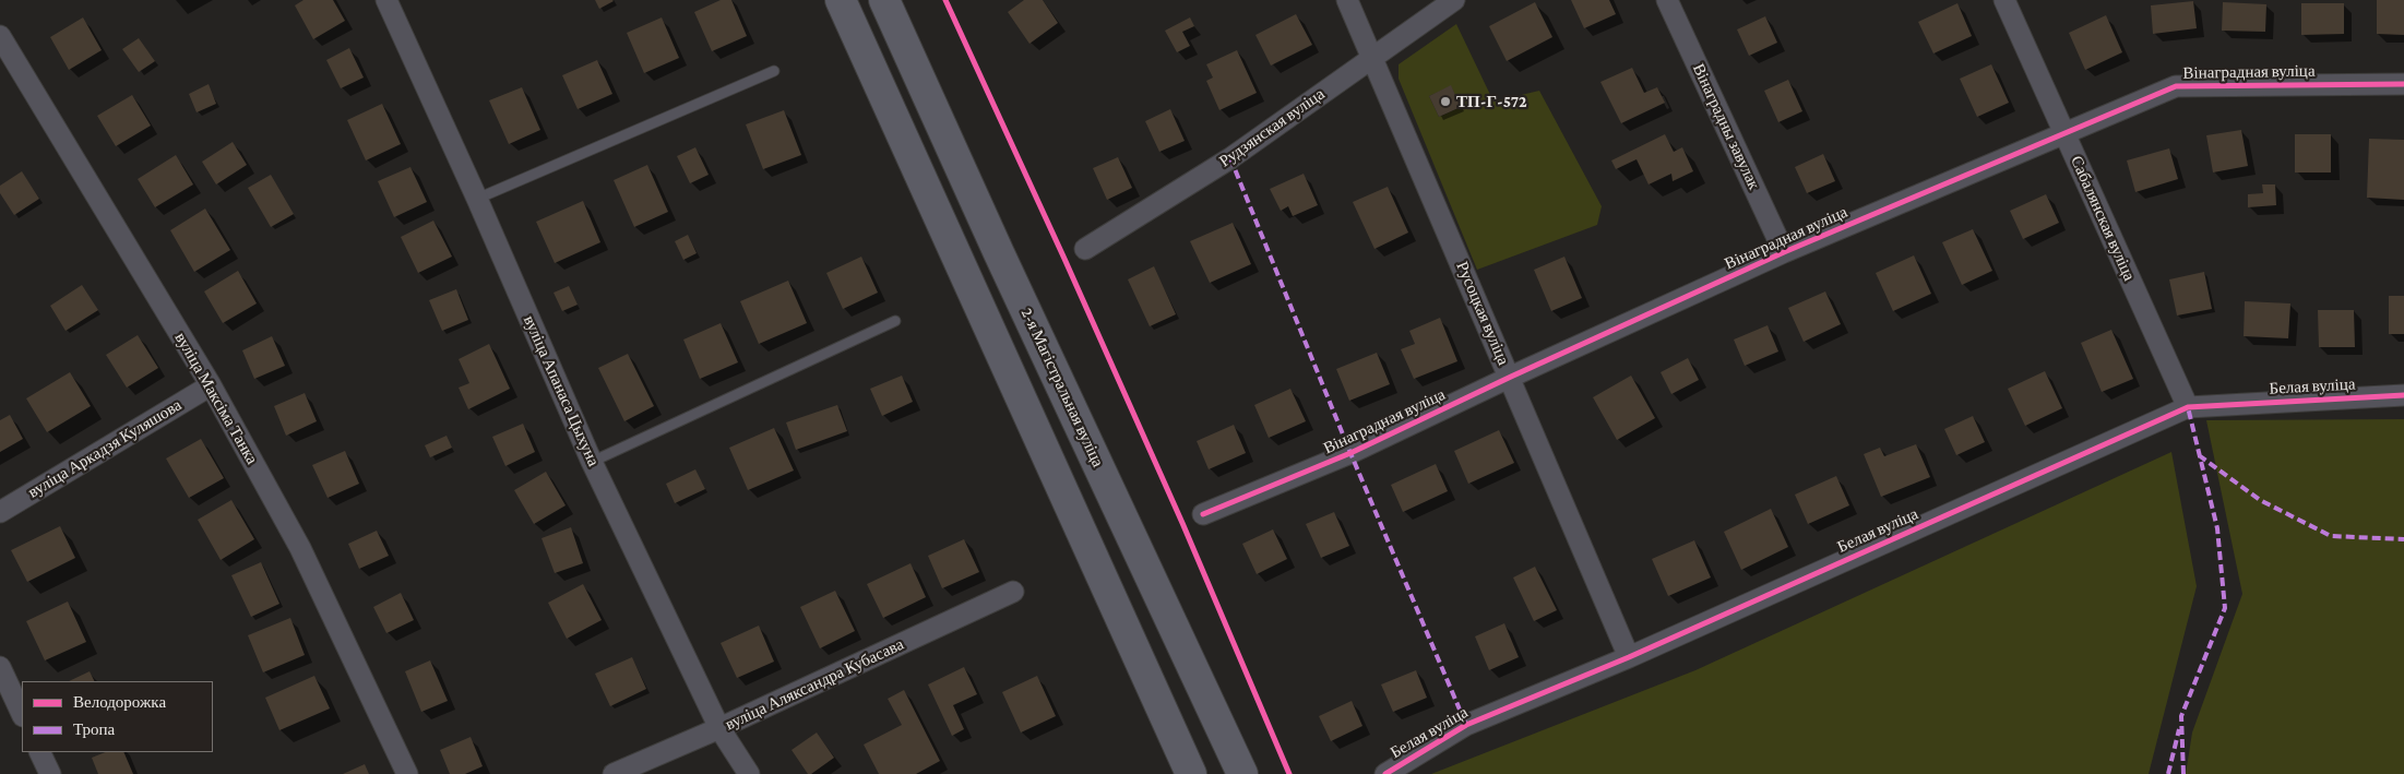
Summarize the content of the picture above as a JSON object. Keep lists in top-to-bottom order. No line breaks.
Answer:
{"streets":{"main road":["2-я Магістральная вуліца"],"street":["Вінаградная вуліца","Вінаградны завулак","Рудзянская вуліца","Сабалянская вуліца","Русоцкая вуліца","Белая вуліца","вуліца Апанаса Цыхуна","вуліца Максіма Танка","вуліца Аркадзя Куляшова","вуліца Аляксандра Кубасава"]},"crossings":[["Вінаградная вуліца","Вінаградны завулак"],["Вінаградная вуліца","Сабалянская вуліца"],["Вінаградная вуліца","Русоцкая вуліца"],["Рудзянская вуліца","Русоцкая вуліца"],["Сабалянская вуліца","Белая вуліца"],["Русоцкая вуліца","Белая вуліца"],["вуліца Апанаса Цыхуна","вуліца Аляксандра Кубасава"],["вуліца Максіма Танка","вуліца Аркадзя Куляшова"]],"places":["ТП-Г-572"],"legend":["Велодорожка","Тропа"]}
